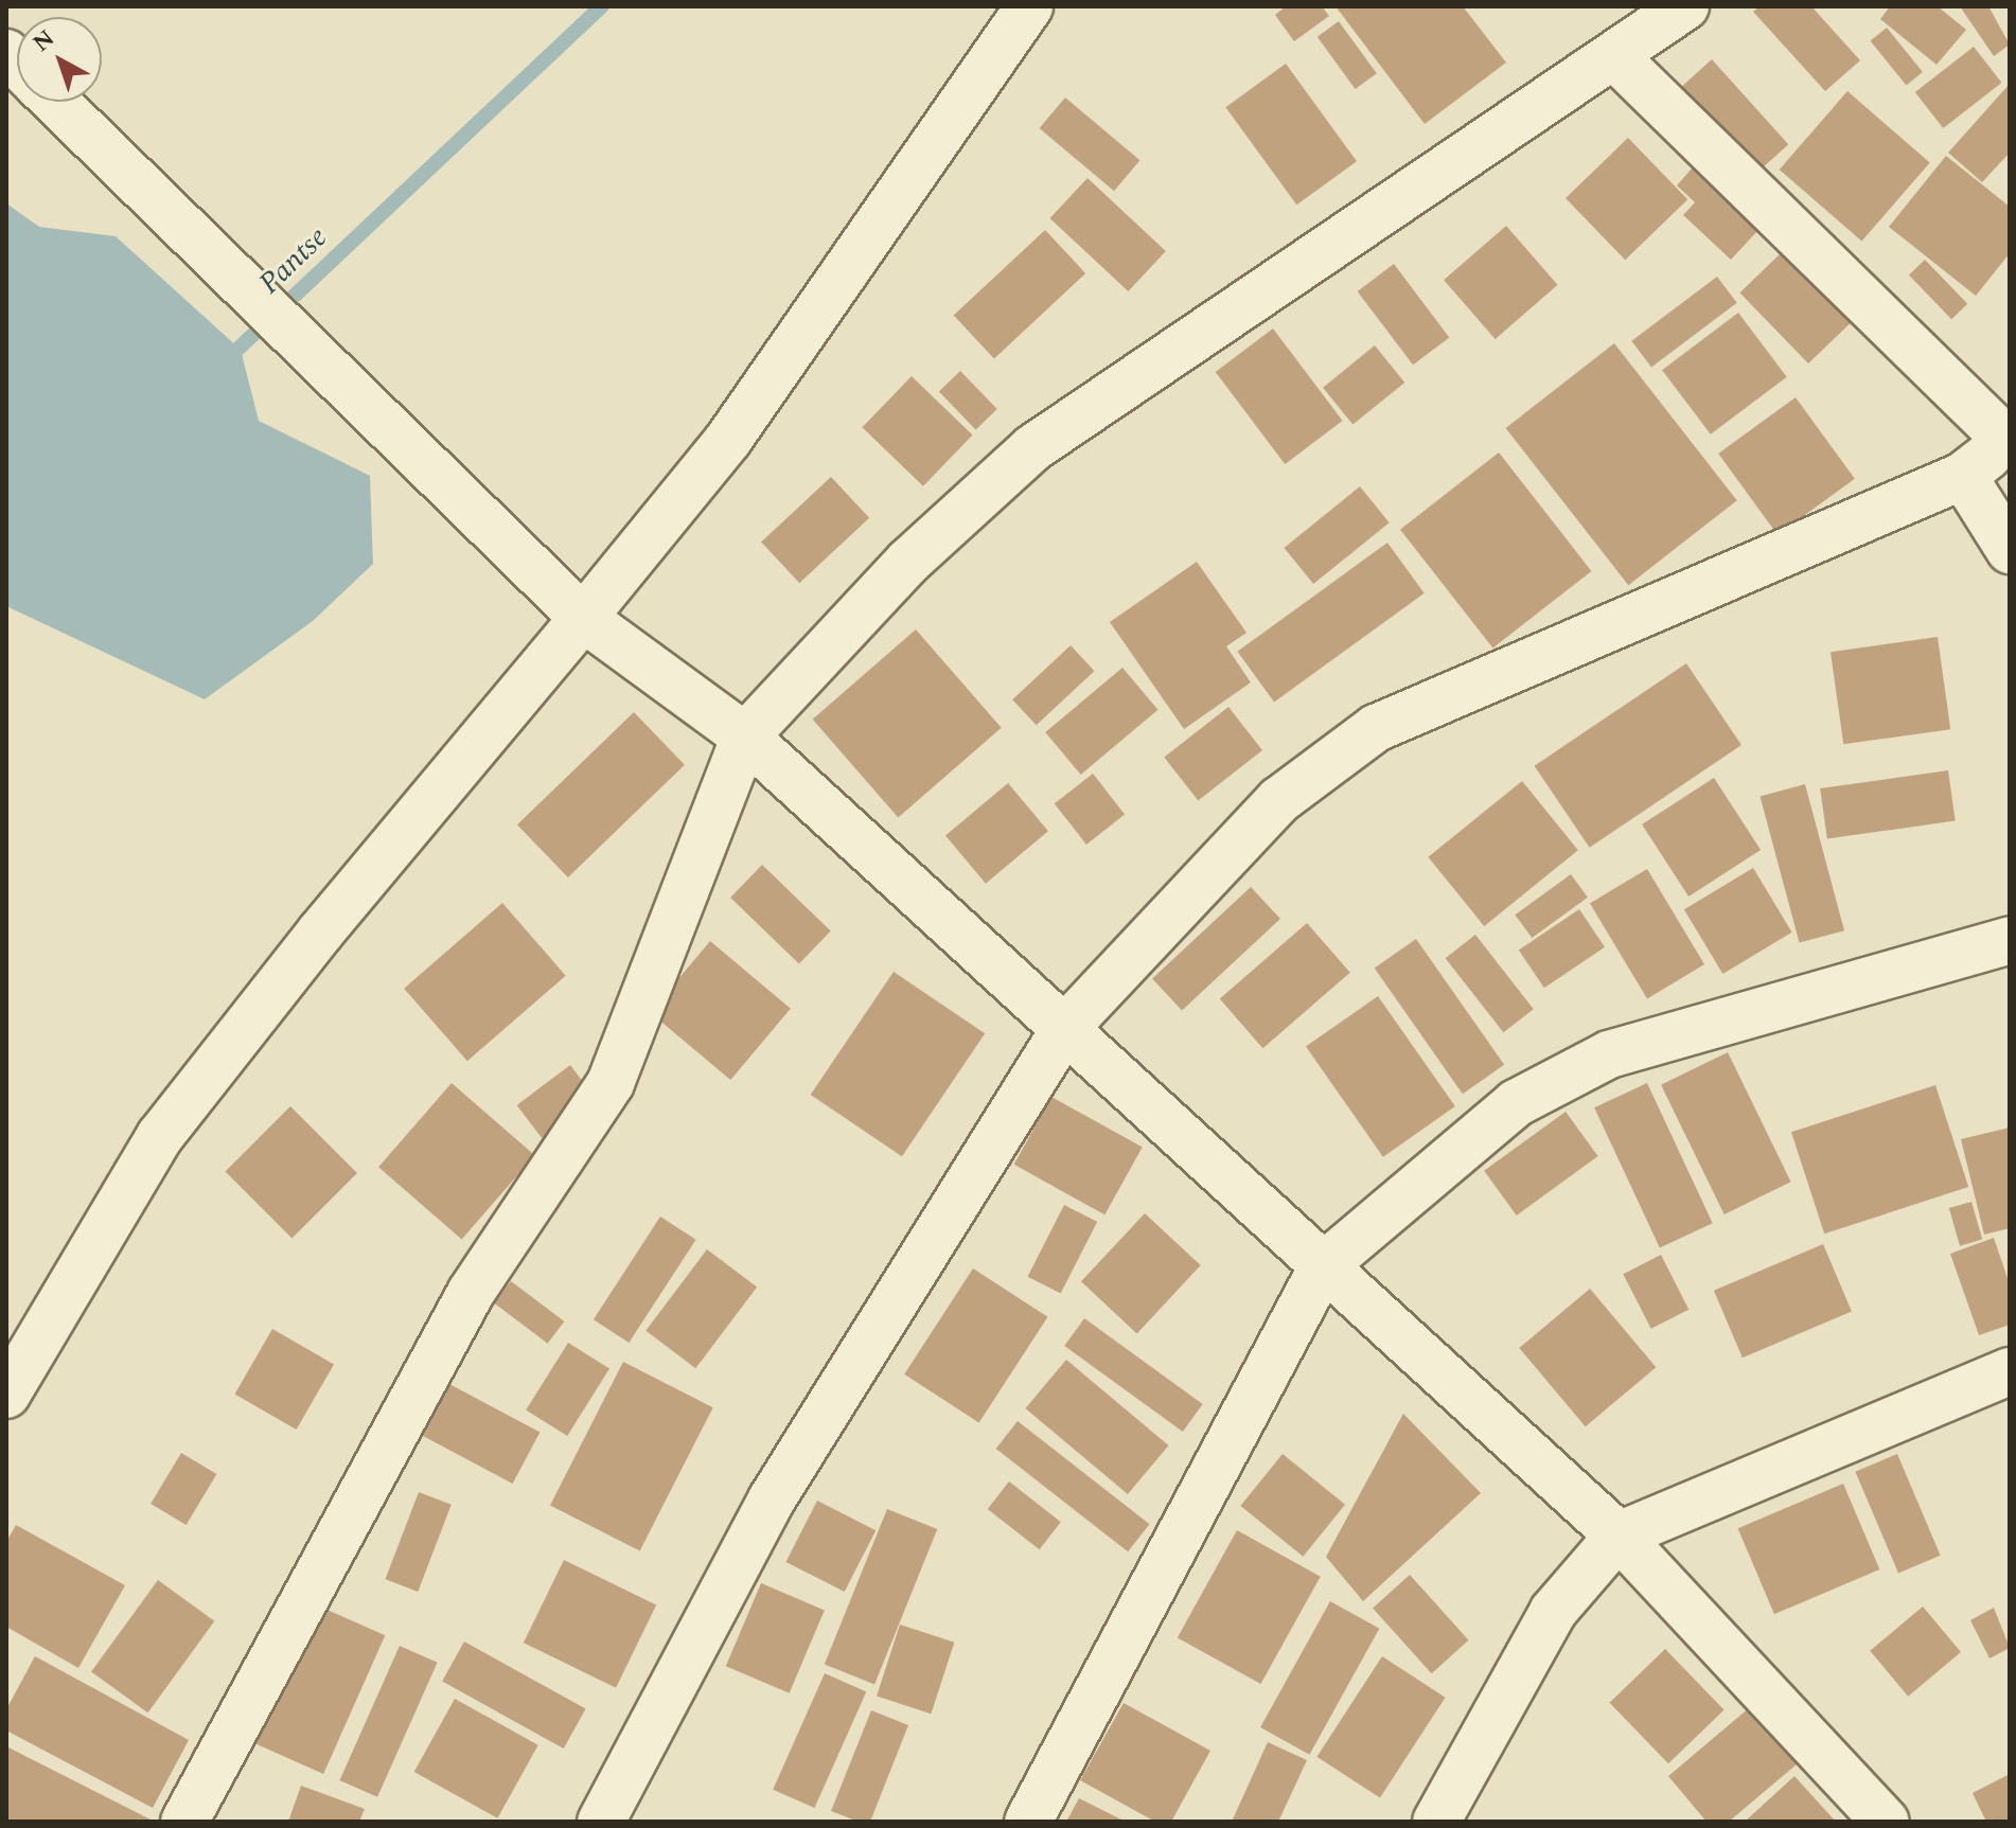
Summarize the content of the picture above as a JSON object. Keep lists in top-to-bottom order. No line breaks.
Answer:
{"water":["Pantse"],"north":"top left"}
